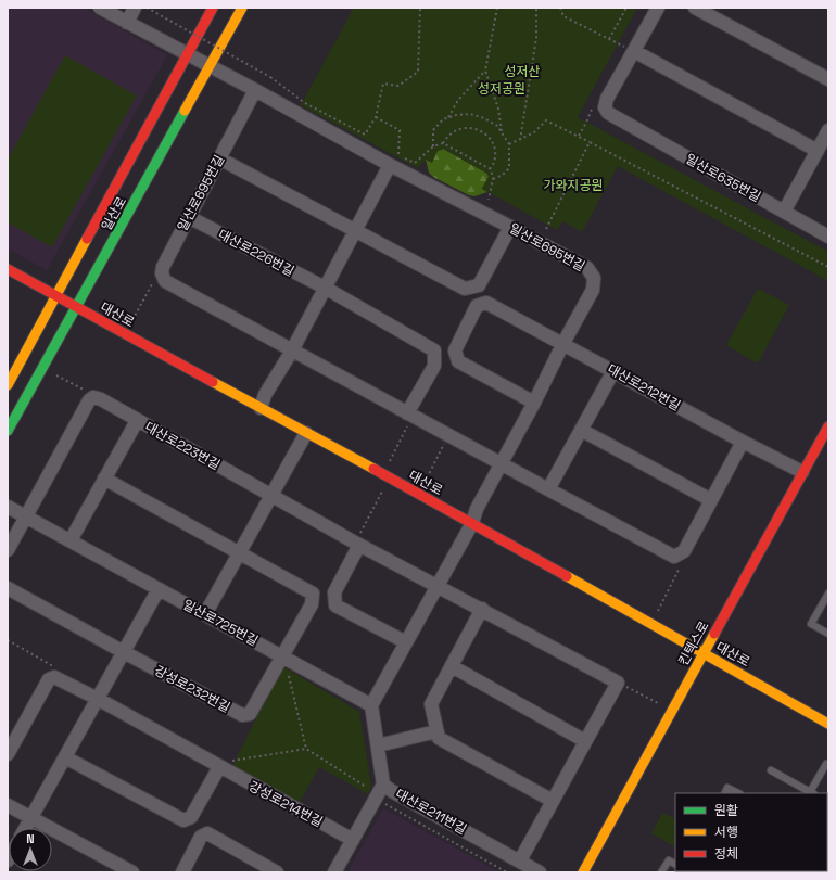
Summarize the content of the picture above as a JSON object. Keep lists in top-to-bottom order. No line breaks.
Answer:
{"streets":{"main road":["일산로","대산로","킨텍스로"],"street":["일산로635번길","일산로695번길","대산로226번길","대산로212번길","대산로223번길","일산로725번길","강성로232번길","강성로214번길","대산로211번길"]},"crossings":[["일산로695번길","일산로"],["일산로695번길","대산로226번길"],["일산로695번길","대산로"],["일산로695번길","대산로212번길"],["일산로","대산로"],["대산로","킨텍스로"],["대산로212번길","킨텍스로"],["일산로725번길","강성로232번길"],["일산로725번길","대산로211번길"]],"parks":["성저산","성저공원","가와지공원"],"legend":["원활","서행","정체"],"north":"top"}
